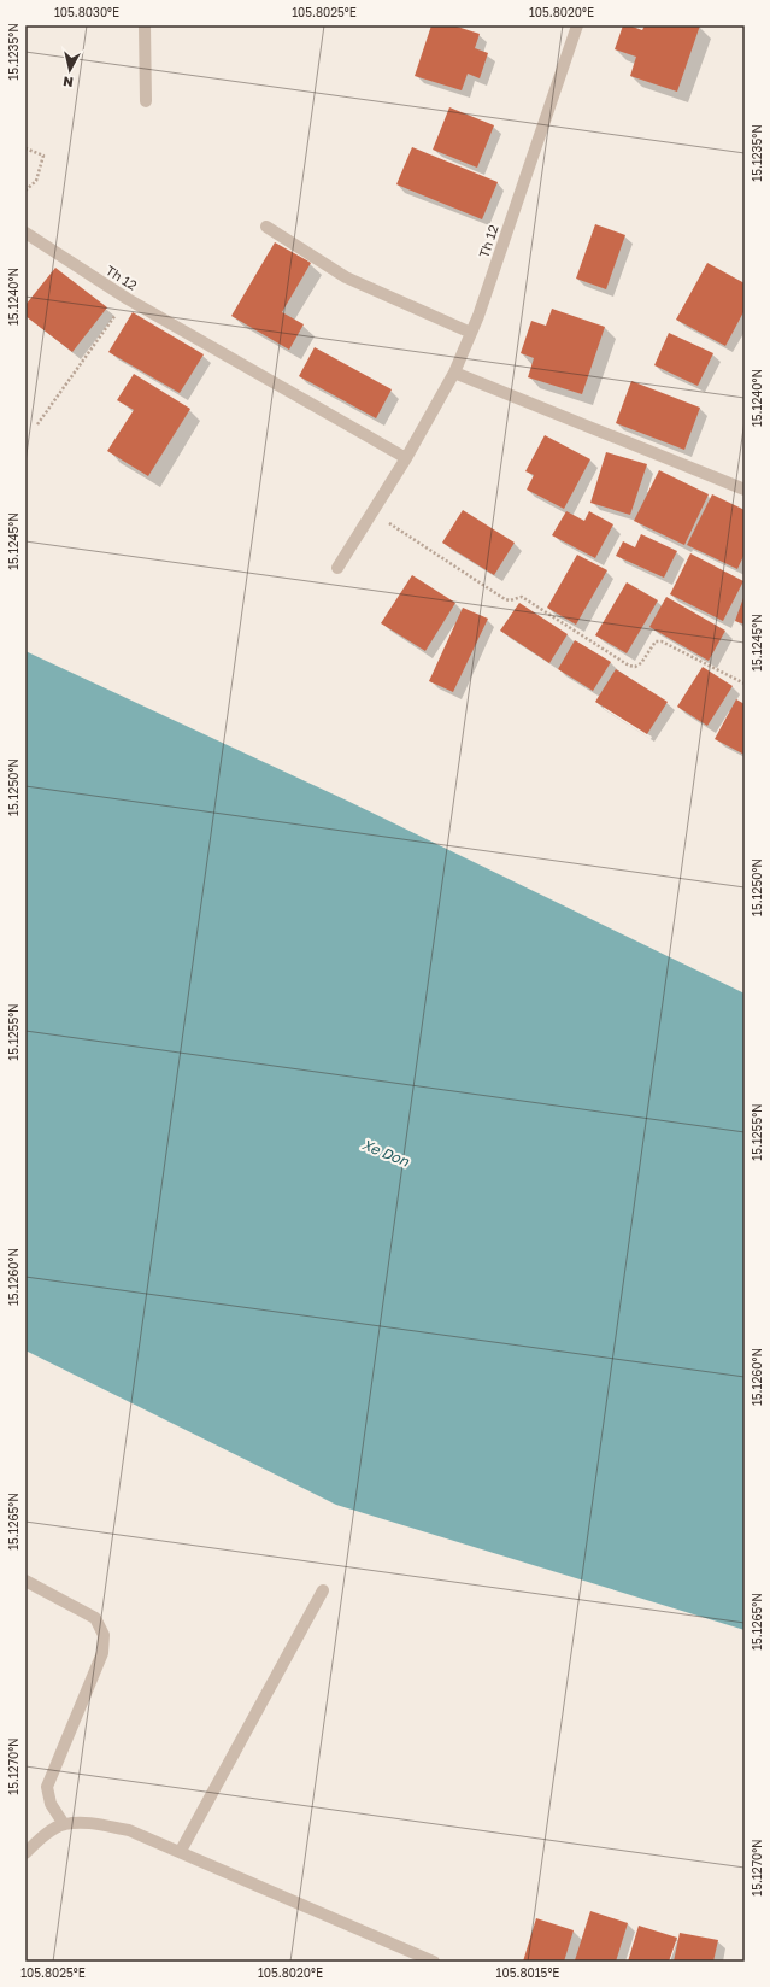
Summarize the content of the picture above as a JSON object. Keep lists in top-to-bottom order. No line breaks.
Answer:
{"streets":{"street":["Th 12"]},"water":["Xe Don"],"north":"bottom","coordinates":["105.8030°E","105.8025°E","105.8020°E","15.1235°N","15.1240°N","15.1245°N","15.1250°N","15.1255°N","15.1260°N","15.1265°N","15.1270°N","105.8015°E"]}
